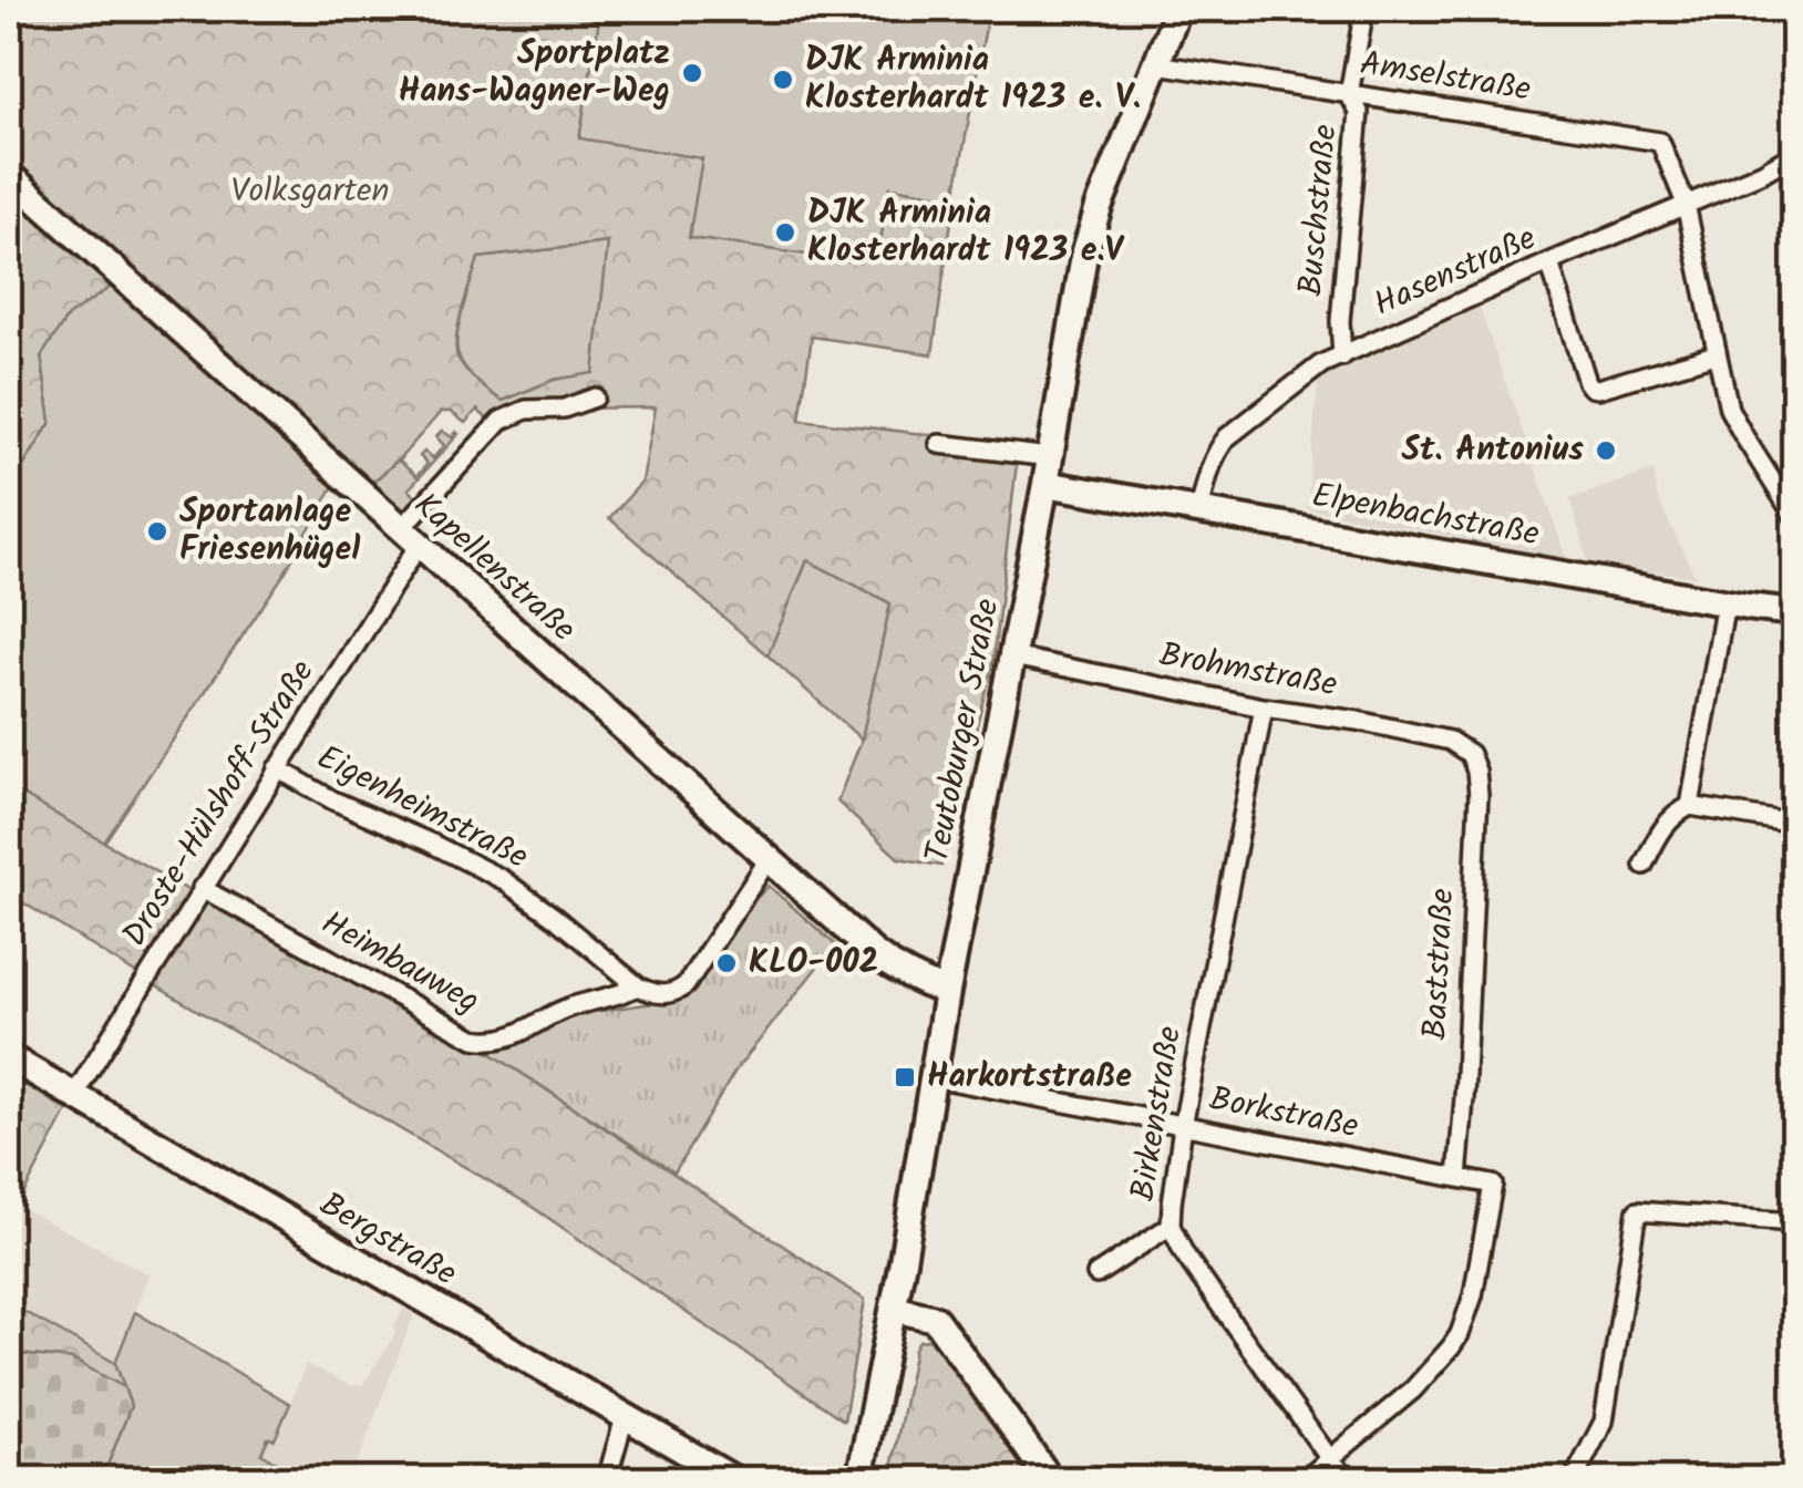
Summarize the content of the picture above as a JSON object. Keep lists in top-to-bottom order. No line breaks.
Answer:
{"streets":{"street":["Amselstraße","Buschstraße","Hasenstraße","Elpenbachstraße","Kapellenstraße","Brohmstraße","Teutoburger Straße","Droste-Hülshoff-Straße","Eigenheimstraße","Heimbauweg","Baststraße","Birkenstraße","Borkstraße","Bergstraße"]},"crossings":[["Amselstraße","Buschstraße"],["Amselstraße","Hasenstraße"],["Amselstraße","Teutoburger Straße"],["Buschstraße","Hasenstraße"],["Hasenstraße","Elpenbachstraße"],["Elpenbachstraße","Teutoburger Straße"],["Kapellenstraße","Teutoburger Straße"],["Kapellenstraße","Droste-Hülshoff-Straße"],["Brohmstraße","Teutoburger Straße"],["Brohmstraße","Baststraße"],["Brohmstraße","Birkenstraße"],["Teutoburger Straße","Borkstraße"],["Droste-Hülshoff-Straße","Eigenheimstraße"],["Droste-Hülshoff-Straße","Heimbauweg"],["Droste-Hülshoff-Straße","Bergstraße"],["Eigenheimstraße","Heimbauweg"],["Baststraße","Borkstraße"],["Birkenstraße","Borkstraße"]],"parks":["Volksgarten"],"places":{"other":["Sportplatz Hans-Wagner-Weg","DJK Arminia Klosterhardt 1923 e. V.","DJK Arminia Klosterhardt 1923 e.V","St. Antonius","Sportanlage Friesenhügel","KLO-002"],"transit":["Harkortstraße"]}}
